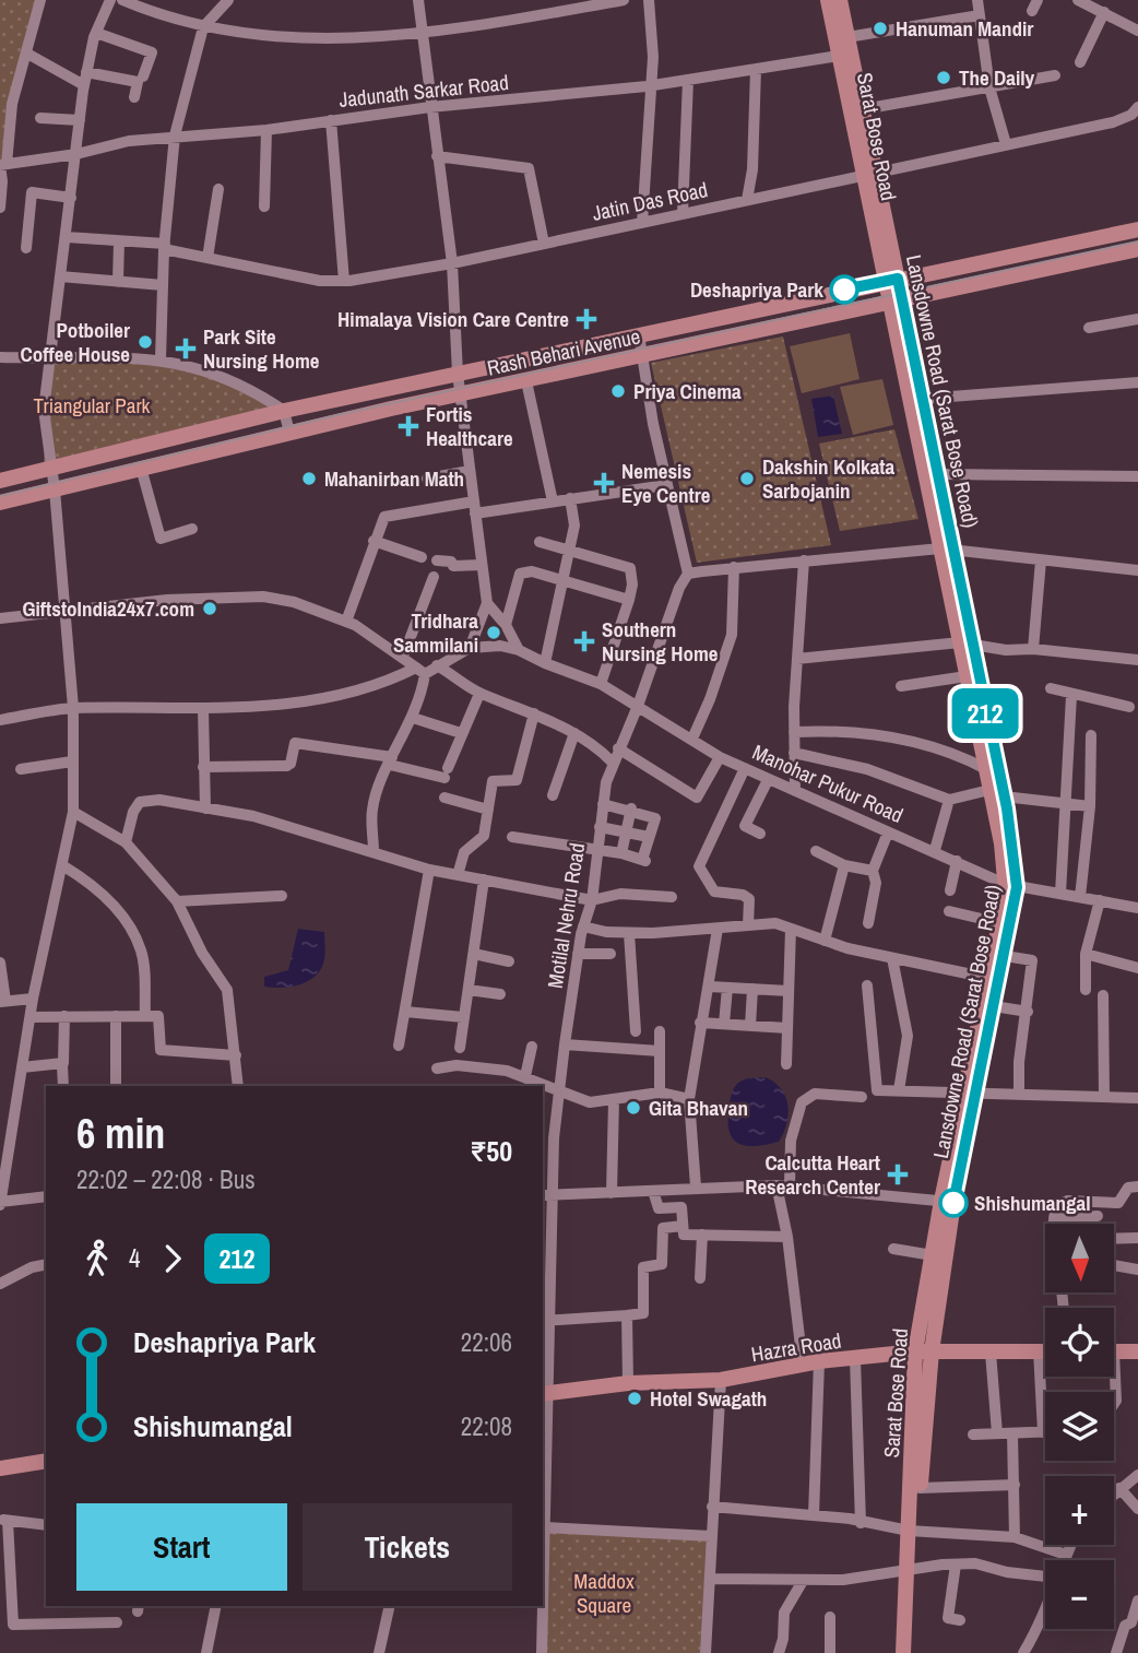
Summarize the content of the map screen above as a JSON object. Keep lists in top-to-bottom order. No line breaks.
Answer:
{"streets":{"main road":["Sarat Bose Road","Rash Behari Avenue","Lansdowne Road (Sarat Bose Road)","Hazra Road"],"street":["Jadunath Sarkar Road","Jatin Das Road","Manohar Pukur Road","Motilal Nehru Road"]},"crossings":[["Jadunath Sarkar Road","Sarat Bose Road"],["Jadunath Sarkar Road","Lansdowne Road (Sarat Bose Road)"],["Sarat Bose Road","Jatin Das Road"],["Sarat Bose Road","Lansdowne Road (Sarat Bose Road)"],["Sarat Bose Road","Hazra Road"],["Jatin Das Road","Lansdowne Road (Sarat Bose Road)"],["Rash Behari Avenue","Lansdowne Road (Sarat Bose Road)"],["Lansdowne Road (Sarat Bose Road)","Manohar Pukur Road"],["Lansdowne Road (Sarat Bose Road)","Hazra Road"],["Manohar Pukur Road","Motilal Nehru Road"],["Motilal Nehru Road","Hazra Road"]],"parks":["Triangular Park","Maddox Square"],"places":{"other":["Hanuman Mandir","The Daily","Deshapriya Park","Potboiler Coffee House","Priya Cinema","Mahanirban Math","Dakshin Kolkata Sarbojanin","GiftstoIndia24x7.com","Tridhara Sammilani","Gita Bhavan","Shishumangal","Hotel Swagath"],"health":["Himalaya Vision Care Centre","Park Site Nursing Home","Fortis Healthcare","Nemesis Eye Centre","Southern Nursing Home","Calcutta Heart Research Center"]},"lines":["bus line 212"],"north":"bottom","page":{"on_map":"212","heading":["6 min","22:02 – 22:08 · Bus","₹50"],"legs":["4","212"],"map_buttons":["+","−"],"list":[{"name":"Deshapriya Park","value":"22:06"},{"name":"Shishumangal","value":"22:08"}],"buttons":["Start","Tickets"]}}
